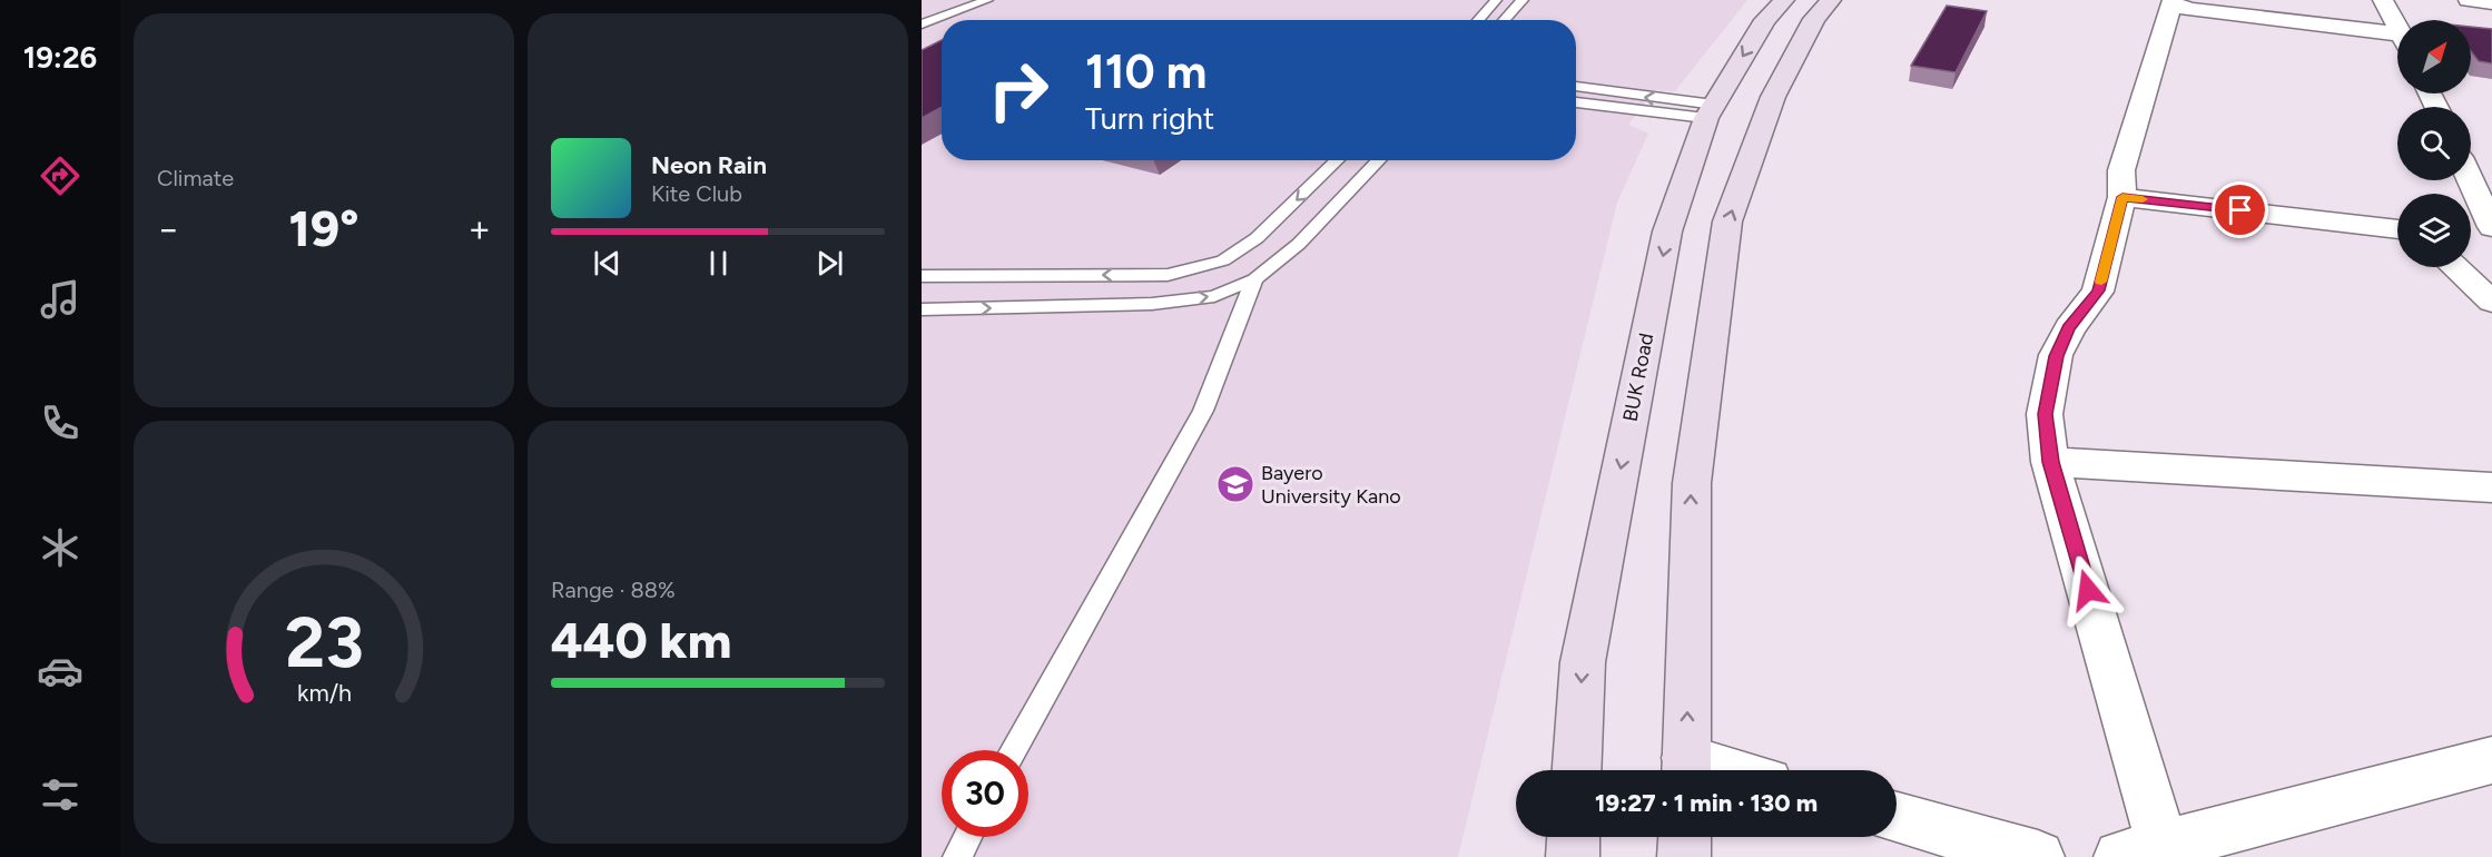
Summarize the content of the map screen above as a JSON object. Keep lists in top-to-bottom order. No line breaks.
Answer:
{"streets":{"main road":["BUK Road"]},"places":{"school or university":["Bayero University Kano"]},"north":"top right","page":{"tabs":"19:26","tile":["Climate",["Range · 88%","440 km"]],"turn":["110 m","Turn right"],"song":["Neon Rain","Kite Club"],"heat":["−","19°","+"],"limit":"30","trip":"19:27 · 1 min · 130 m","gauge":["23","km/h"]}}
